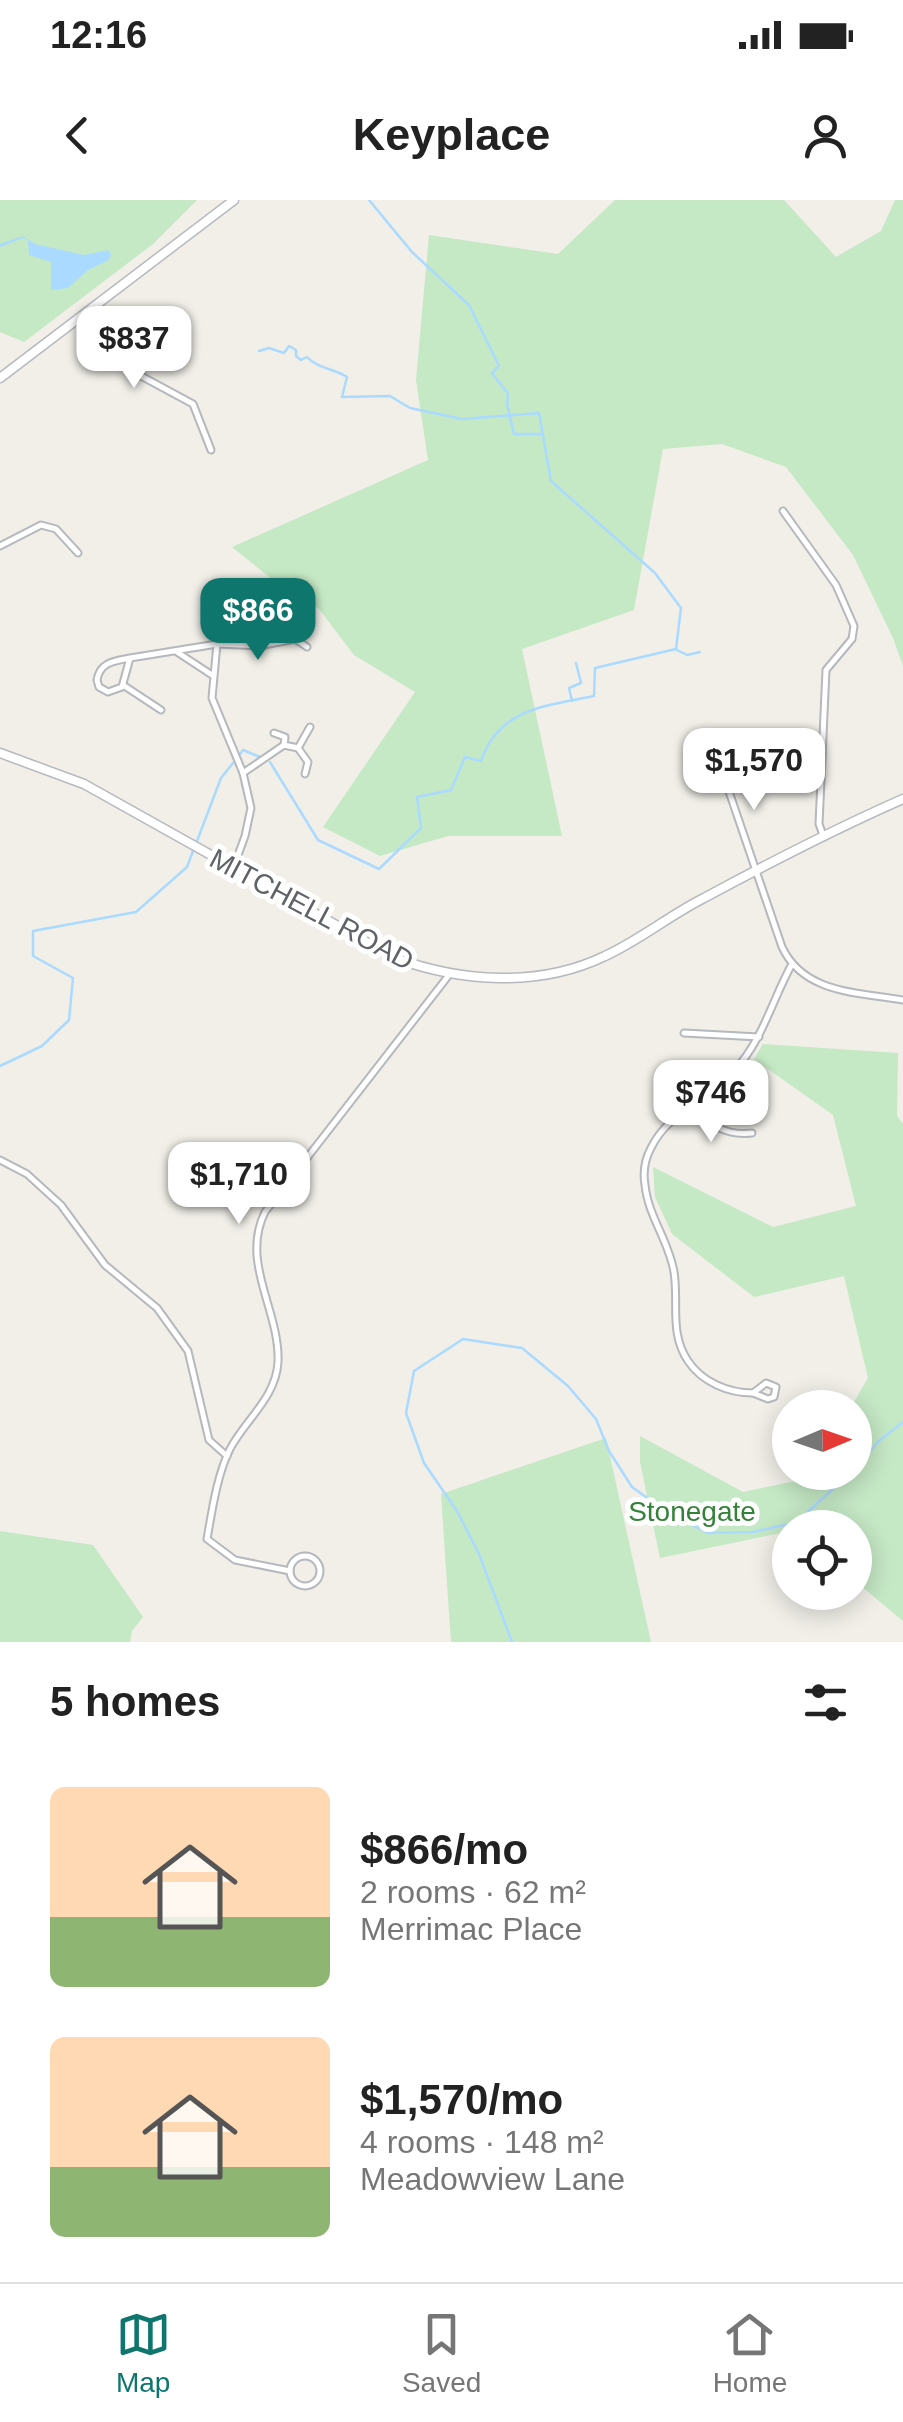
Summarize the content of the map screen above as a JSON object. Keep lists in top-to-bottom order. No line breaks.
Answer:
{"streets":{"street":["MITCHELL ROAD"]},"parks":["Stonegate"],"north":"right","page":{"status":"12:16","header":"Keyplace","price":["$837","$866","$1,570","$746","$1,710"],"heading":"5 homes","list":[{"name":"$866/mo","note":"2 rooms · 62 m² · Merrimac Place"},{"name":"$1,570/mo","note":"4 rooms · 148 m² · Meadowview Lane"}],"tabs":["Map","Saved","Home"]}}
